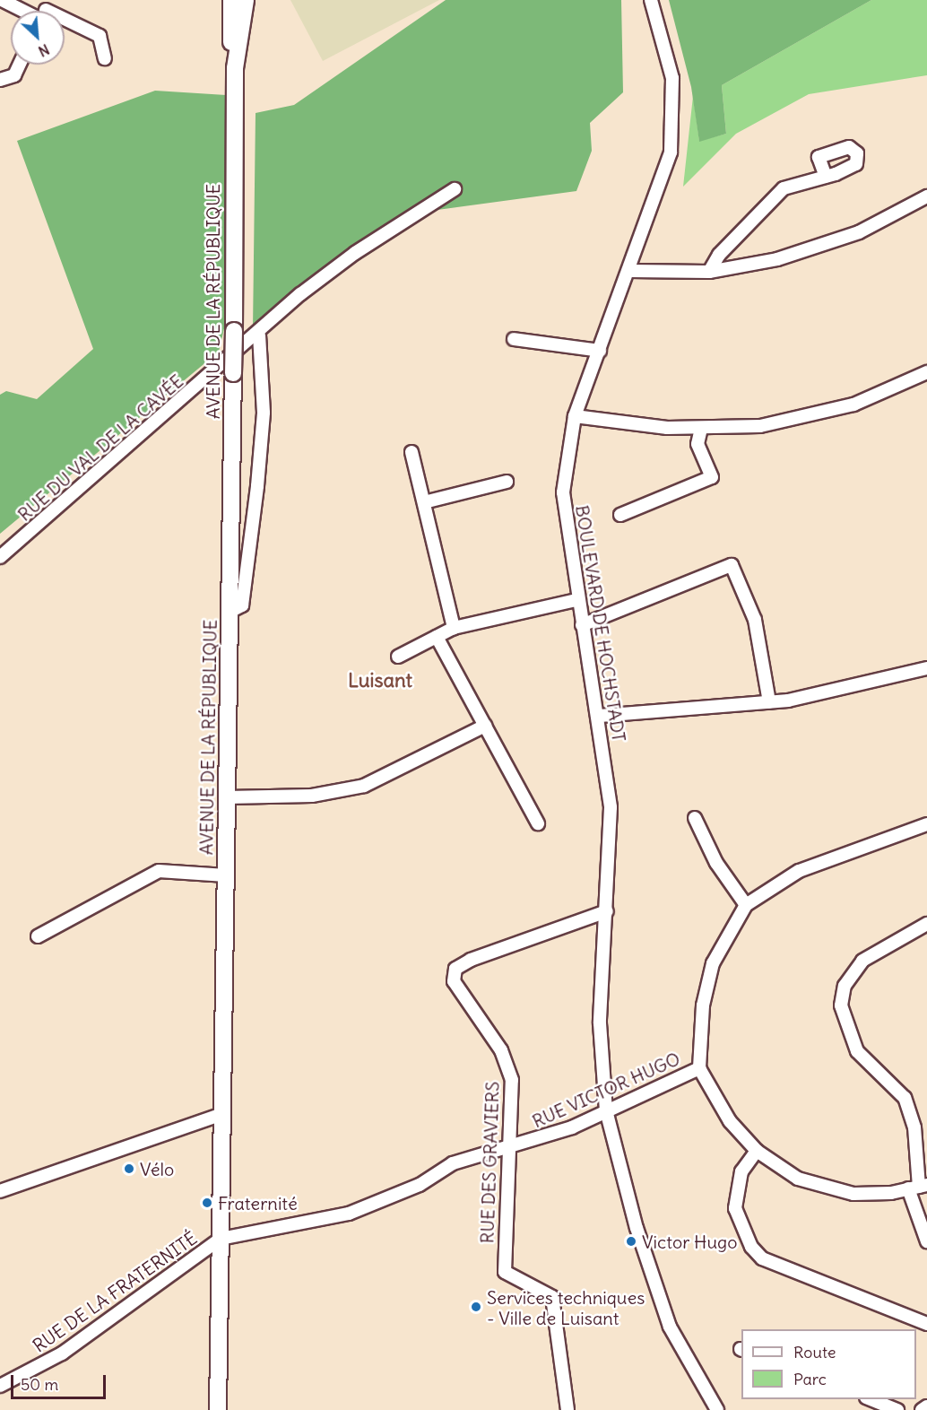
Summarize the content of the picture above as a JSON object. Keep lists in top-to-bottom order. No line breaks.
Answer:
{"streets":{"main road":["AVENUE DE LA RÉPUBLIQUE"],"street":["RUE DU VAL DE LA CAVÉE","BOULEVARD DE HOCHSTADT","RUE VICTOR HUGO","RUE DES GRAVIERS","RUE DE LA FRATERNITÉ"]},"crossings":[["AVENUE DE LA RÉPUBLIQUE","RUE VICTOR HUGO"],["AVENUE DE LA RÉPUBLIQUE","RUE DE LA FRATERNITÉ"],["BOULEVARD DE HOCHSTADT","RUE VICTOR HUGO"],["BOULEVARD DE HOCHSTADT","RUE DES GRAVIERS"],["RUE VICTOR HUGO","RUE DES GRAVIERS"],["RUE VICTOR HUGO","RUE DE LA FRATERNITÉ"]],"districts":["Luisant"],"places":["Vélo","Fraternité","Victor Hugo","Services techniques - Ville de Luisant"],"legend":["Route","Parc"],"scale_bar":"50 m","north":"bottom right"}
